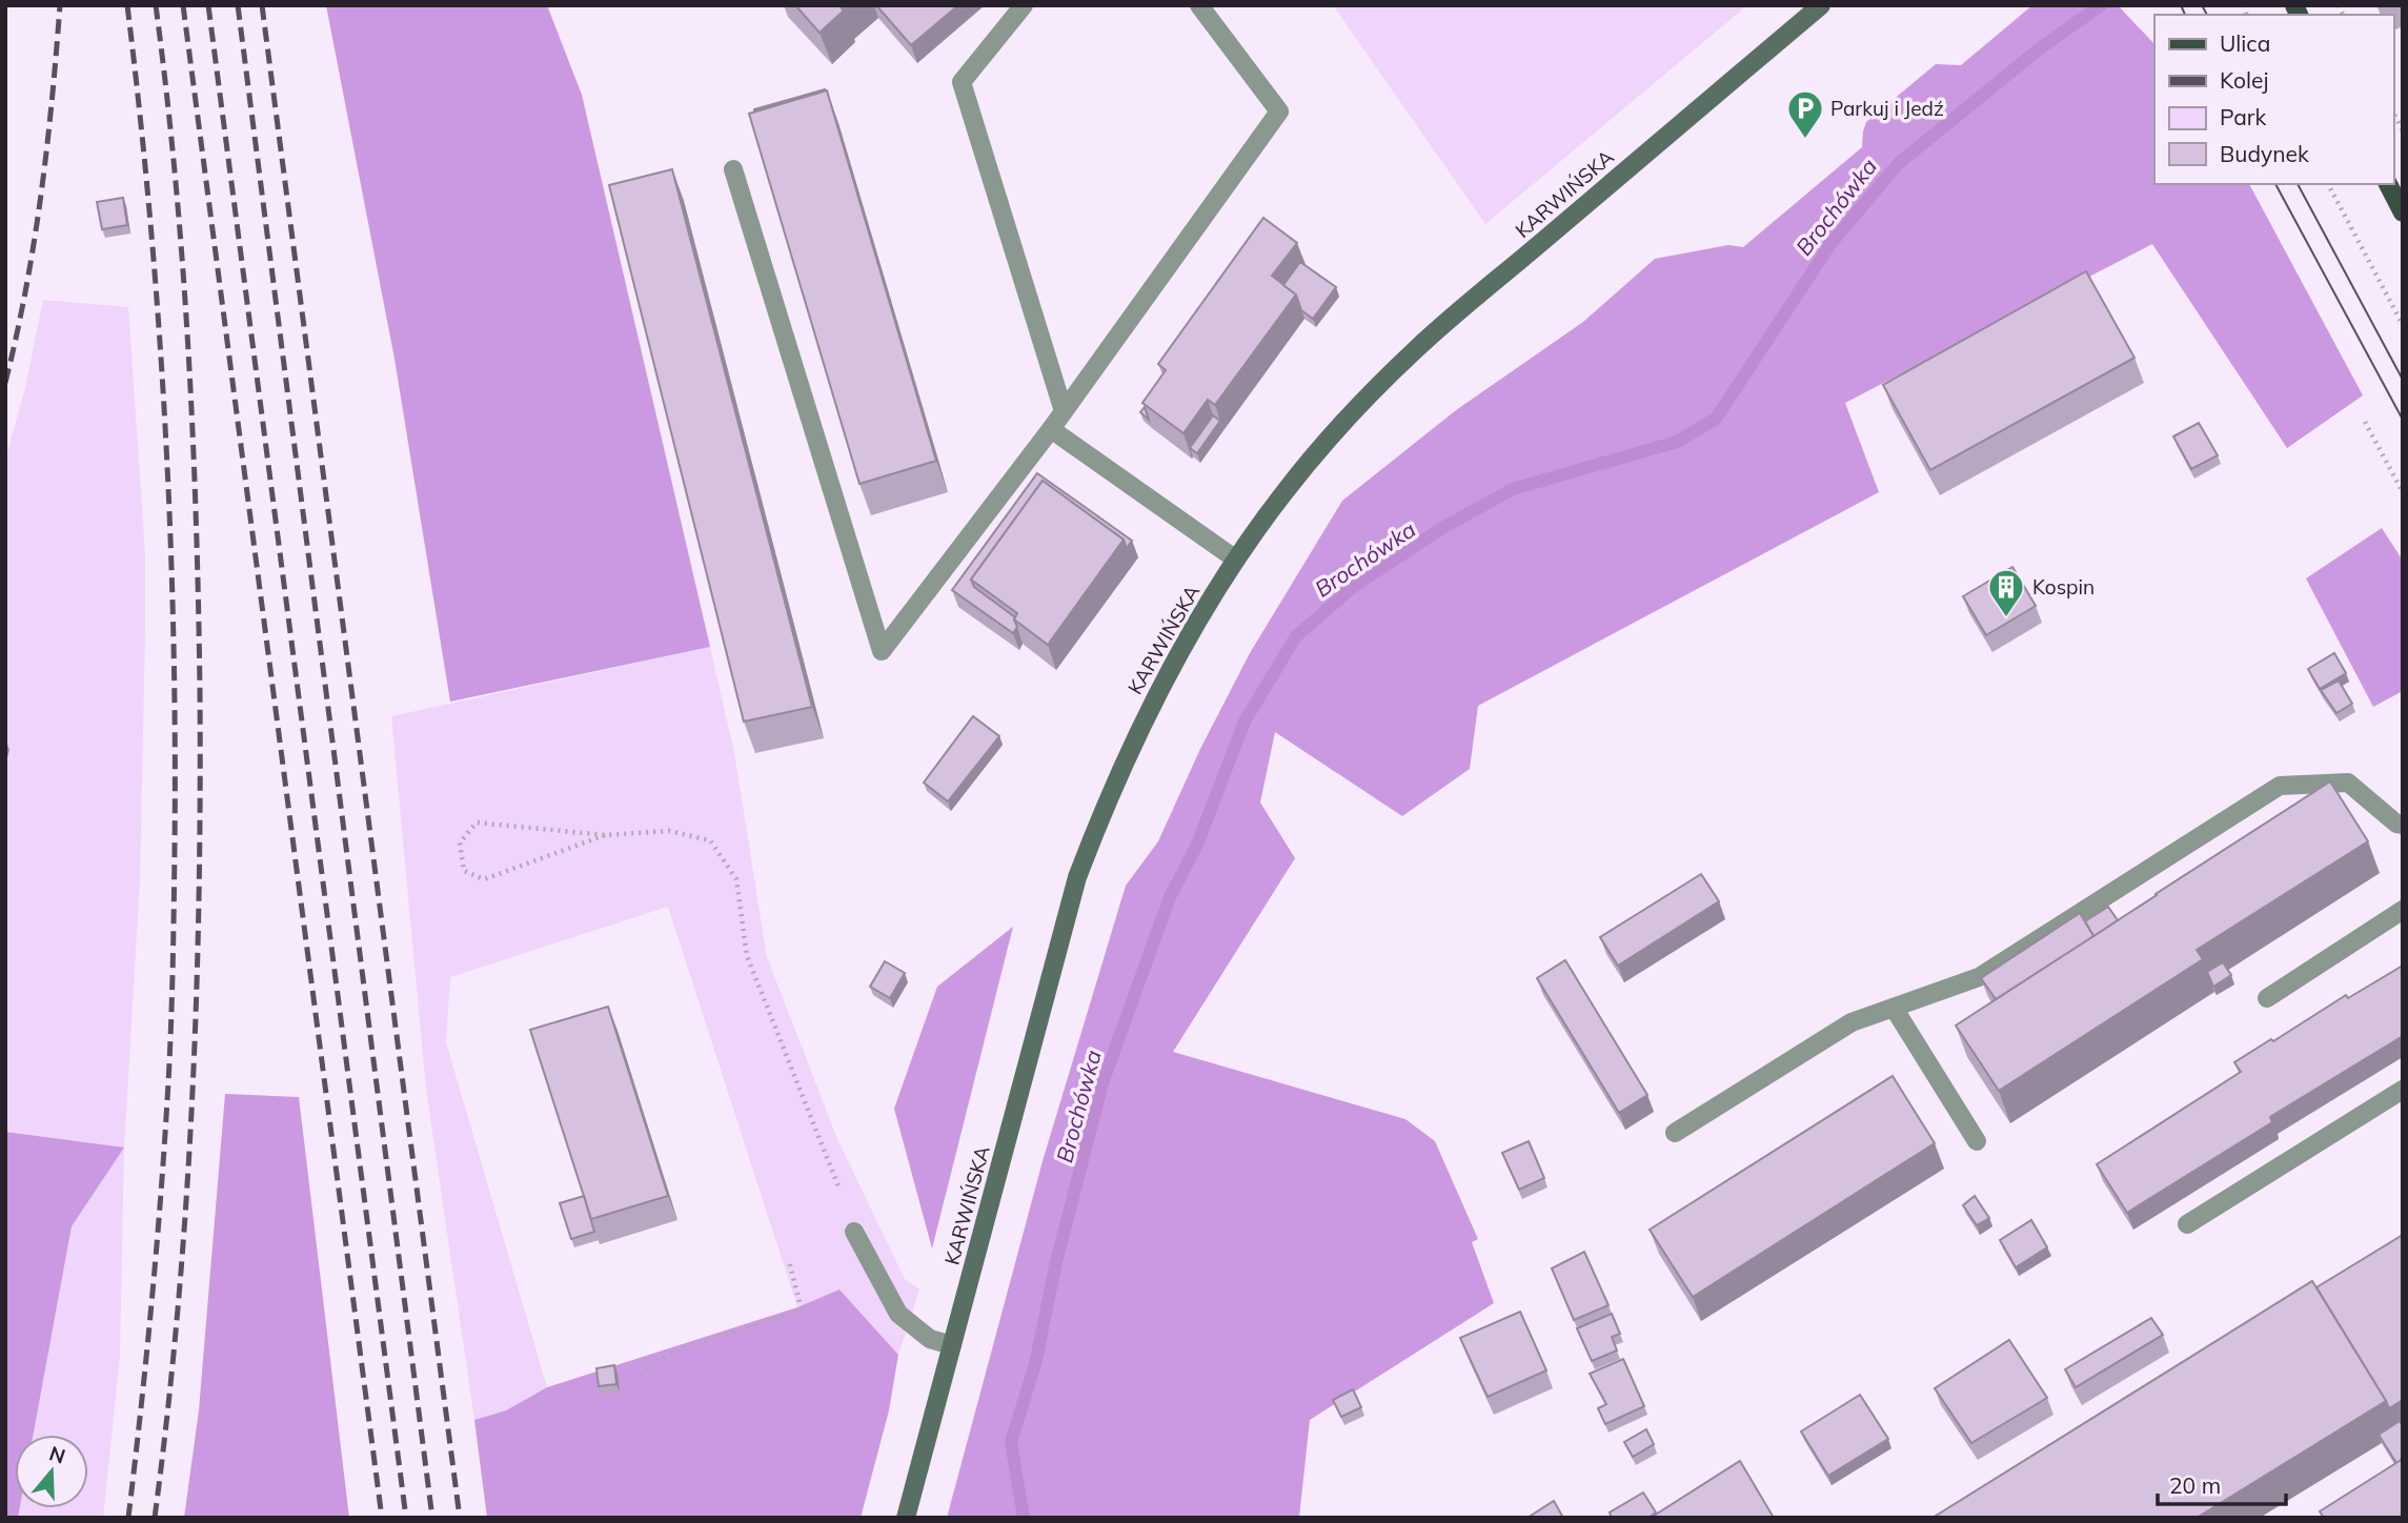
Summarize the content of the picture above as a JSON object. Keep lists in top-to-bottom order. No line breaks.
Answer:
{"streets":{"street":["KARWIŃSKA"]},"water":["Brochówka"],"places":{"parking":["Parkuj i Jedź"],"building":["Kospin"]},"legend":["Ulica","Kolej","Park","Budynek"],"scale_bar":"20 m","north":"top"}
